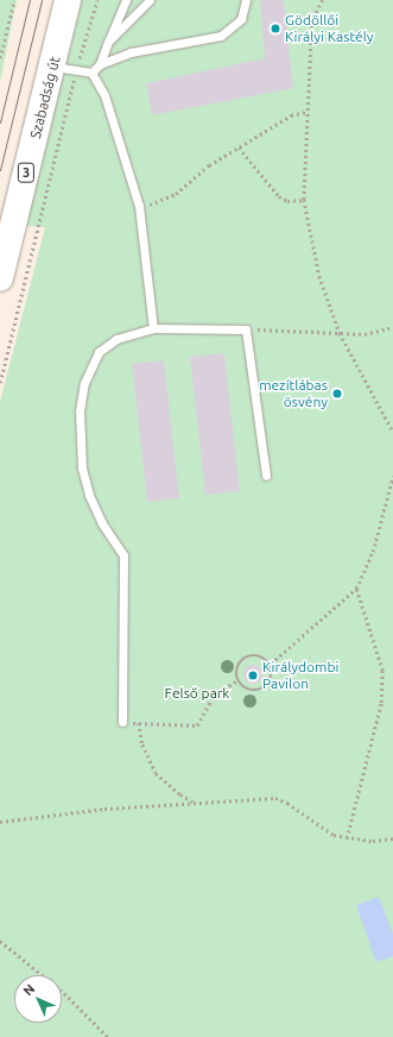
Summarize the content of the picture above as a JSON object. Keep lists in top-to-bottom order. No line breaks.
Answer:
{"streets":{"main road":["Szabadság út","3"]},"parks":["Felső park"],"places":["Gödöllői Királyi Kastély","mezítlábas ösvény","Királydombi Pavilon"],"north":"top left"}
